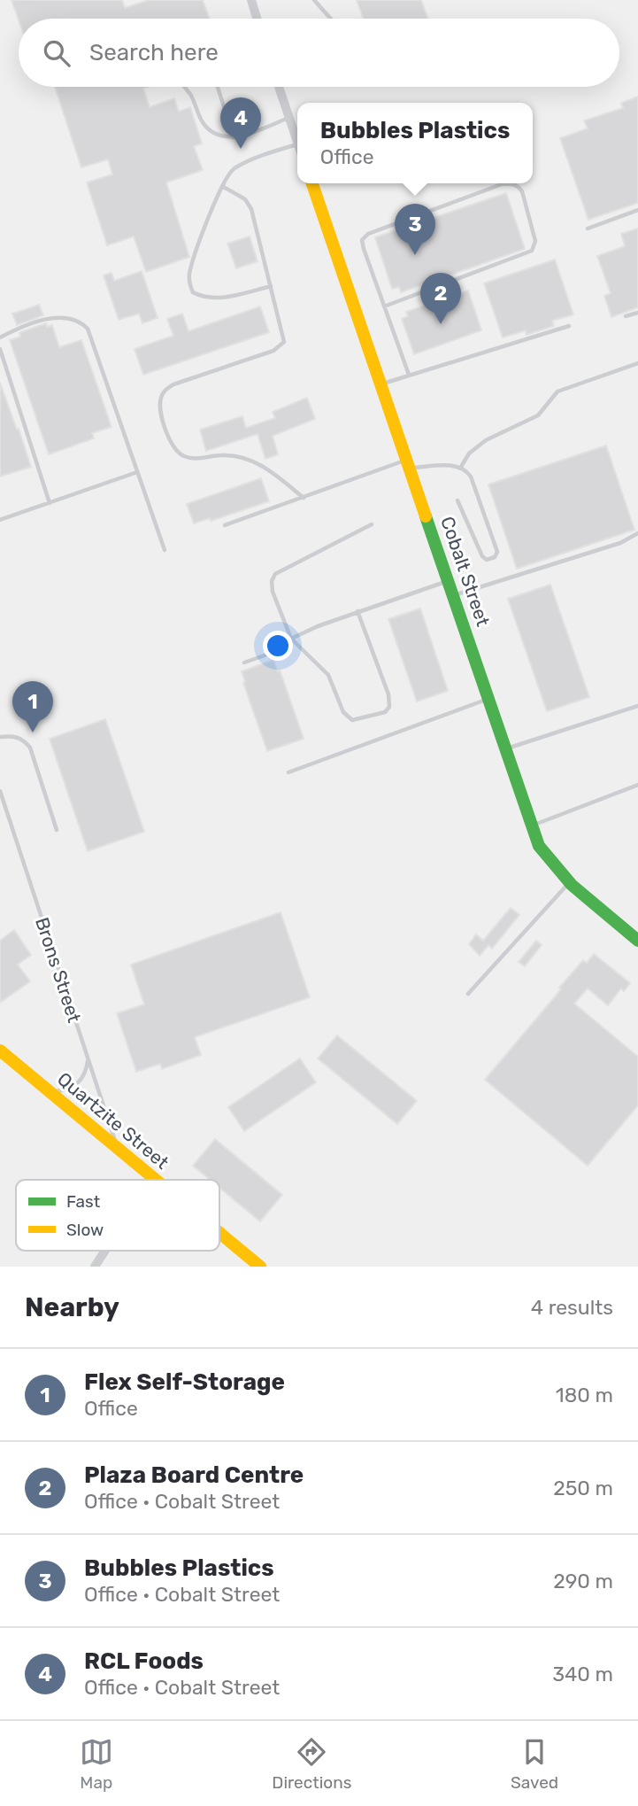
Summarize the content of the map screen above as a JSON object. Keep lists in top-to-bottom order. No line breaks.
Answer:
{"streets":{"street":["Cobalt Street","Quartzite Street"],"lane":["Brons Street"]},"crossings":[["Brons Street","Quartzite Street"]],"legend":["Fast","Slow"],"page":{"search":"Search here","pins":["4","3","2","1"],"popup":["Bubbles Plastics","Office"],"heading":["Nearby","4 results"],"list":[{"mark":"1","name":"Flex Self-Storage","note":"Office","value":"180 m"},{"mark":"2","name":"Plaza Board Centre","note":"Office · Cobalt Street","value":"250 m"},{"mark":"3","name":"Bubbles Plastics","note":"Office · Cobalt Street","value":"290 m"},{"mark":"4","name":"RCL Foods","note":"Office · Cobalt Street","value":"340 m"}],"nav":["Map","Directions","Saved"]}}
